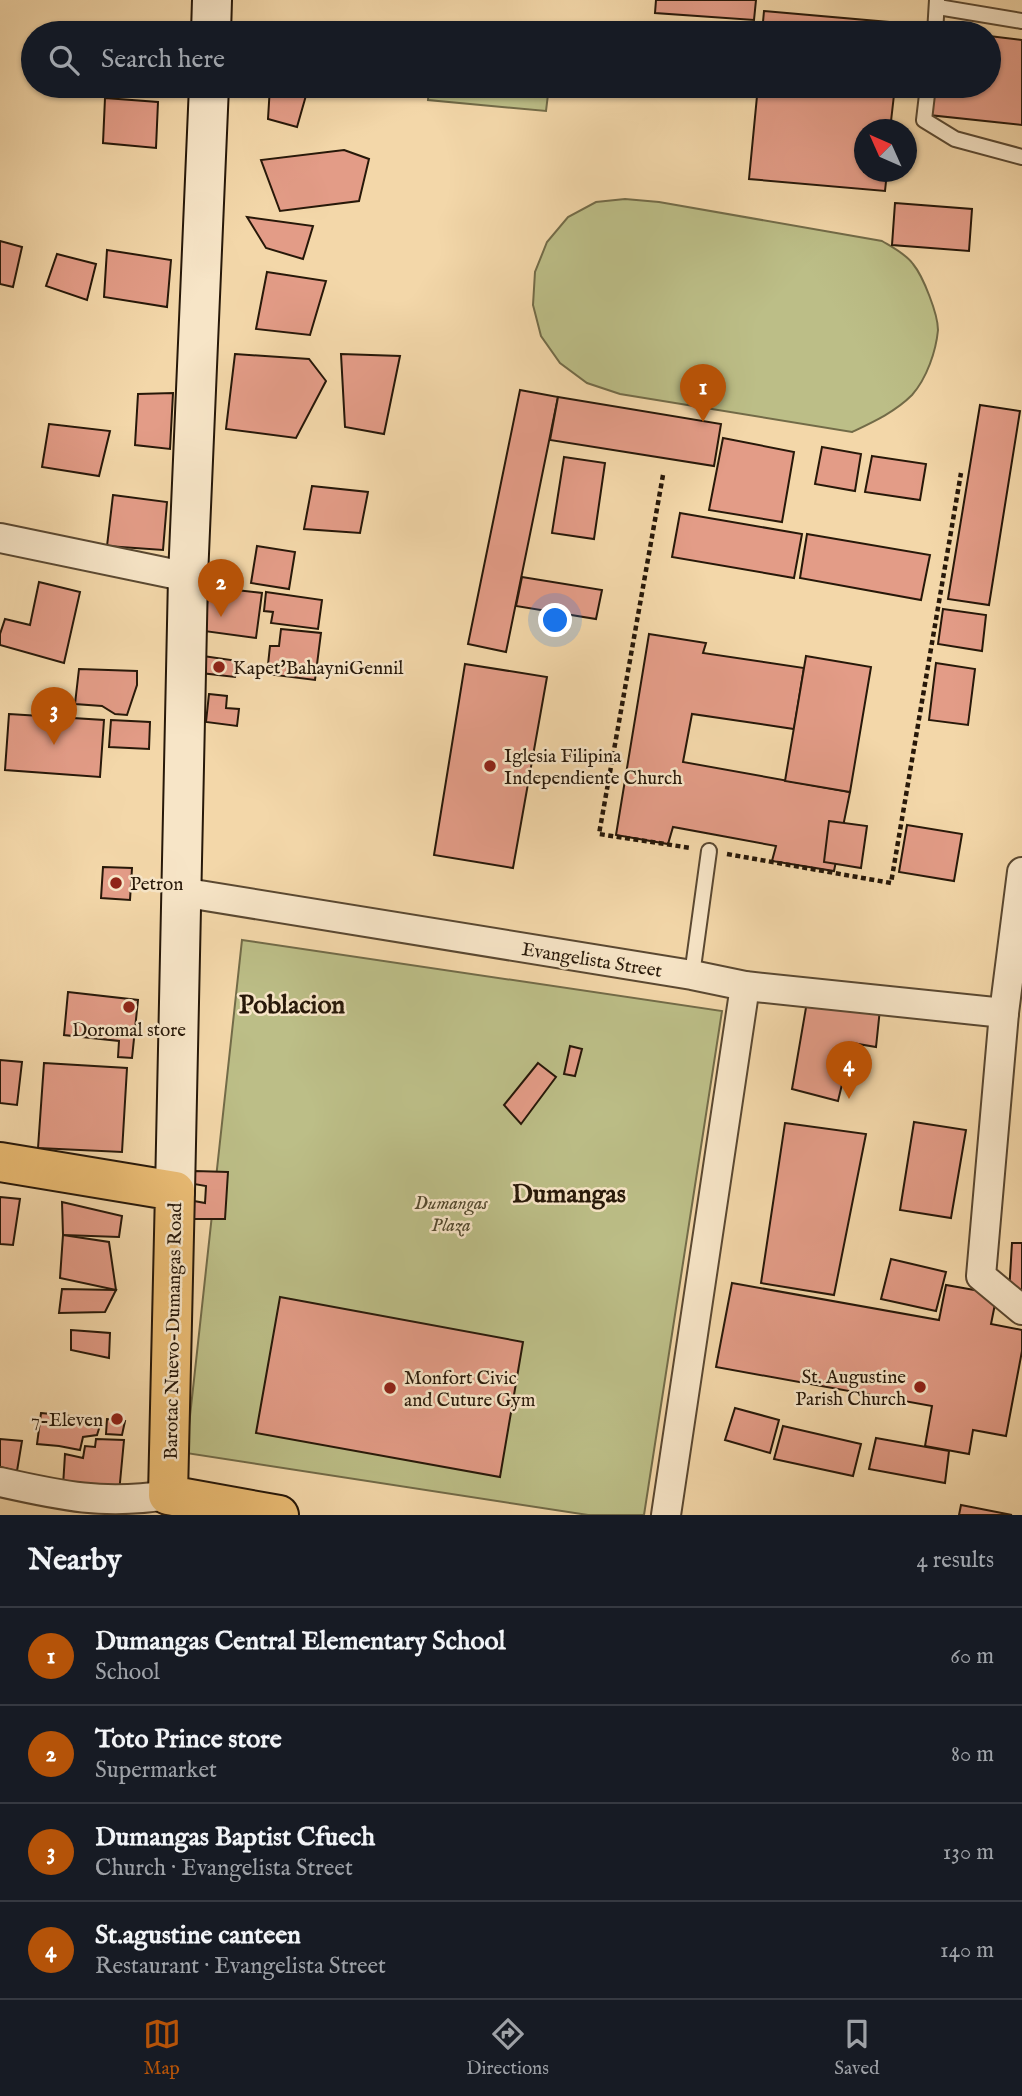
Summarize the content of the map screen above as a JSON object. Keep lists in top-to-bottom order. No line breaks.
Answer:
{"streets":{"main road":["Barotac Nuevo-Dumangas Road"],"street":["Evangelista Street"]},"districts":["Poblacion","Dumangas"],"parks":["Dumangas Plaza"],"places":["Kapet'BahayniGennil","Iglesia Filipina Independiente Church","Petron","Doromal store","St. Augustine Parish Church","Monfort Civic and Cuture Gym","7-Eleven"],"north":"top left","page":{"search":"Search here","pins":["1","2","3","4"],"heading":["Nearby","4 results"],"list":[{"mark":"1","name":"Dumangas Central Elementary School","note":"School","value":"60 m"},{"mark":"2","name":"Toto Prince store","note":"Supermarket","value":"80 m"},{"mark":"3","name":"Dumangas Baptist Cfuech","note":"Church · Evangelista Street","value":"130 m"},{"mark":"4","name":"St.agustine canteen","note":"Restaurant · Evangelista Street","value":"140 m"}],"nav":["Map","Directions","Saved"]}}
